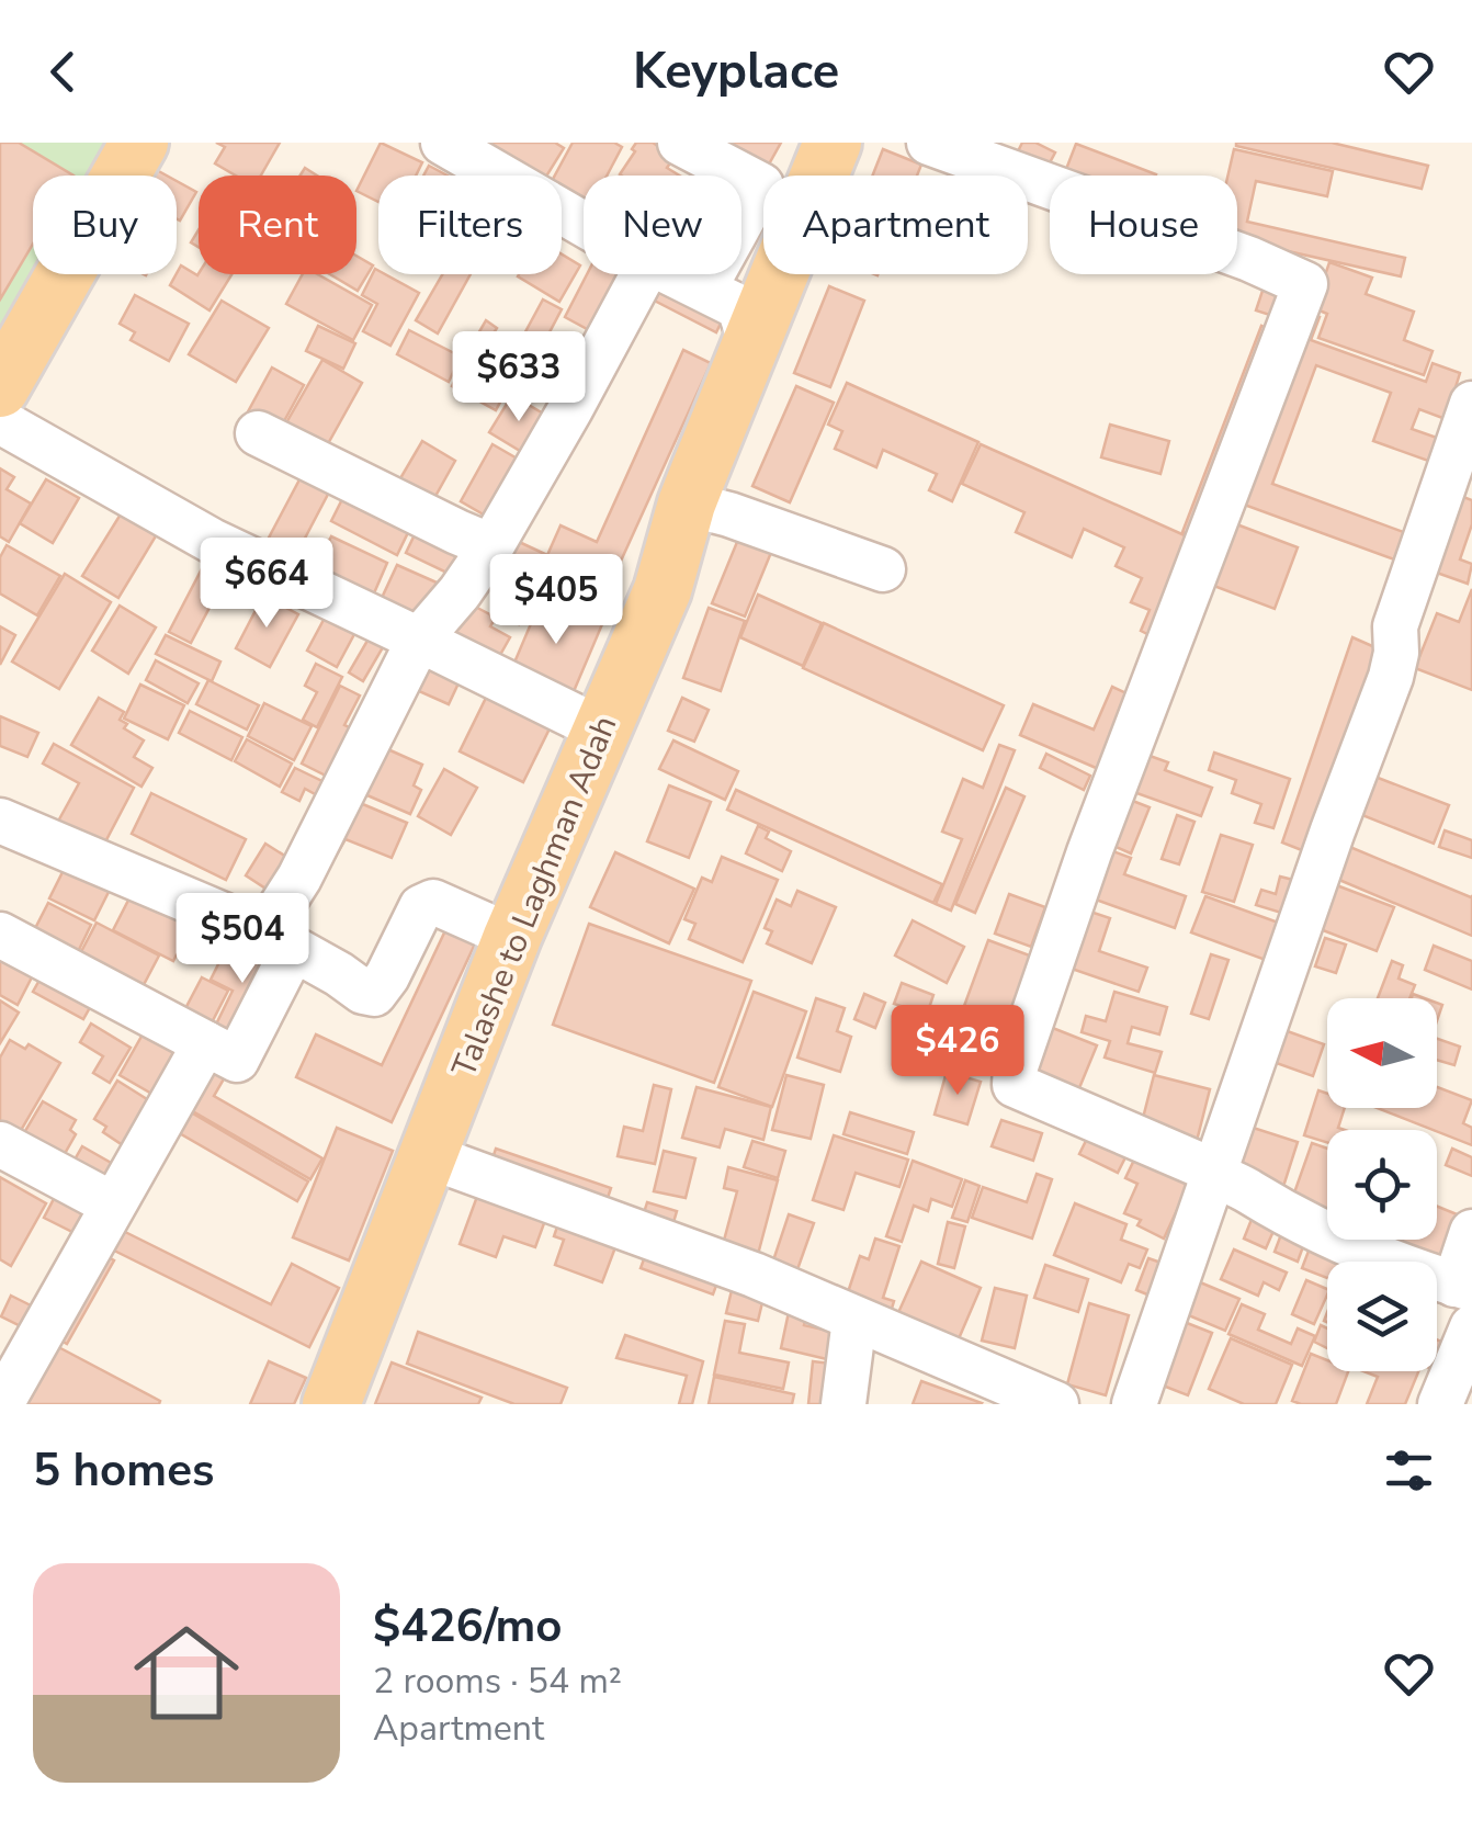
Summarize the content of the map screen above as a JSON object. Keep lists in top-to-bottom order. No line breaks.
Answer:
{"streets":{"main road":["Talashe to Laghman Adah"]},"north":"left","page":{"header":"Keyplace","chip":["Buy","Rent","Filters","New","Apartment","House"],"price":["$633","$664","$405","$504","$426"],"heading":"5 homes","list":[{"name":"$426/mo","note":"2 rooms · 54 m² · Apartment"}]}}
